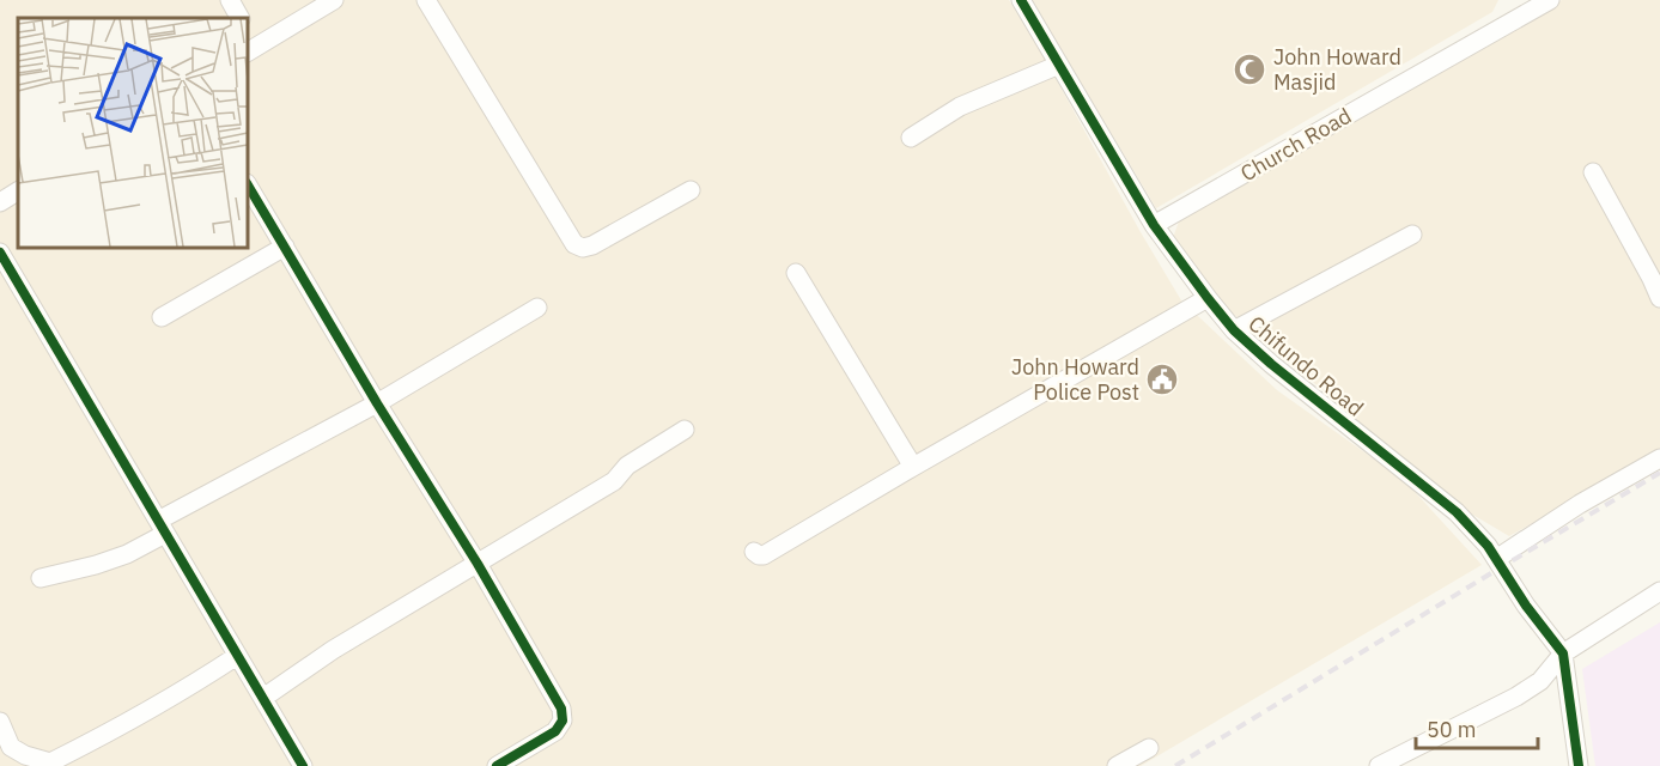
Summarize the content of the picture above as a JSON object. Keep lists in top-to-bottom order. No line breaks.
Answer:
{"streets":{"street":["Church Road","Chifundo Road"]},"crossings":[["Church Road","Chifundo Road"]],"places":{"mosque":["John Howard Masjid"],"public building":["John Howard Police Post"]},"scale_bar":"50 m"}
